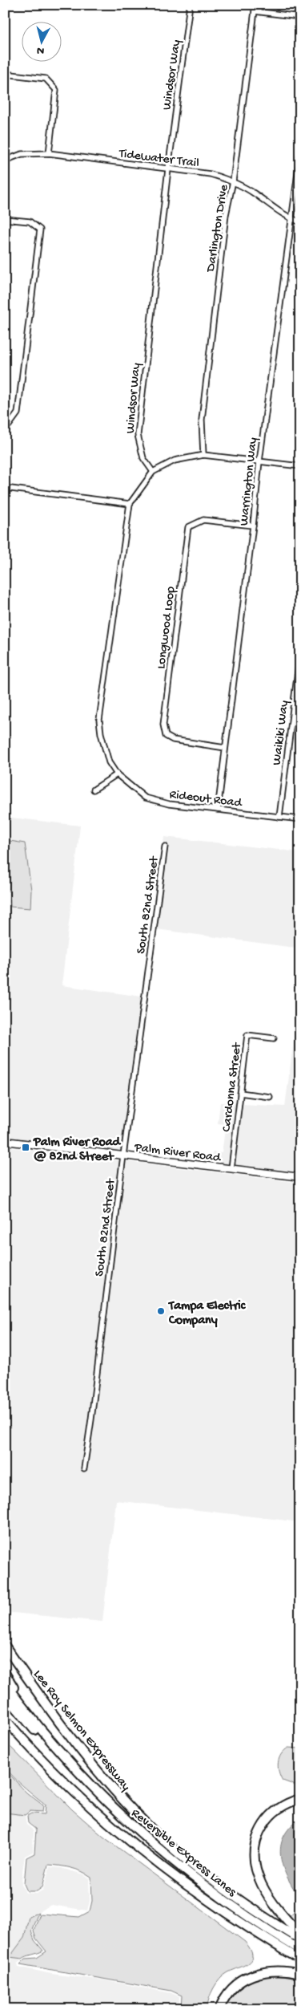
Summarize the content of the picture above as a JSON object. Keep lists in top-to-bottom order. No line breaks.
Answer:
{"streets":{"highway":["Lee Roy Selmon Expressway","Reversible Express Lanes"],"street":["Windsor Way","Tidewater Trail","Darlington Drive","Warrington Way","Longwood Loop","Waikiki Way","Rideout Road","South 82nd Street","Cardonna Street","Palm River Road"]},"crossings":[["Windsor Way","Tidewater Trail"],["Tidewater Trail","Darlington Drive"],["Tidewater Trail","Warrington Way"],["Warrington Way","Longwood Loop"],["Warrington Way","Rideout Road"],["Waikiki Way","Rideout Road"],["South 82nd Street","Palm River Road"],["Cardonna Street","Palm River Road"]],"places":{"transit":["Palm River Road @ 82nd Street"],"other":["Tampa Electric Company"]},"north":"bottom"}
